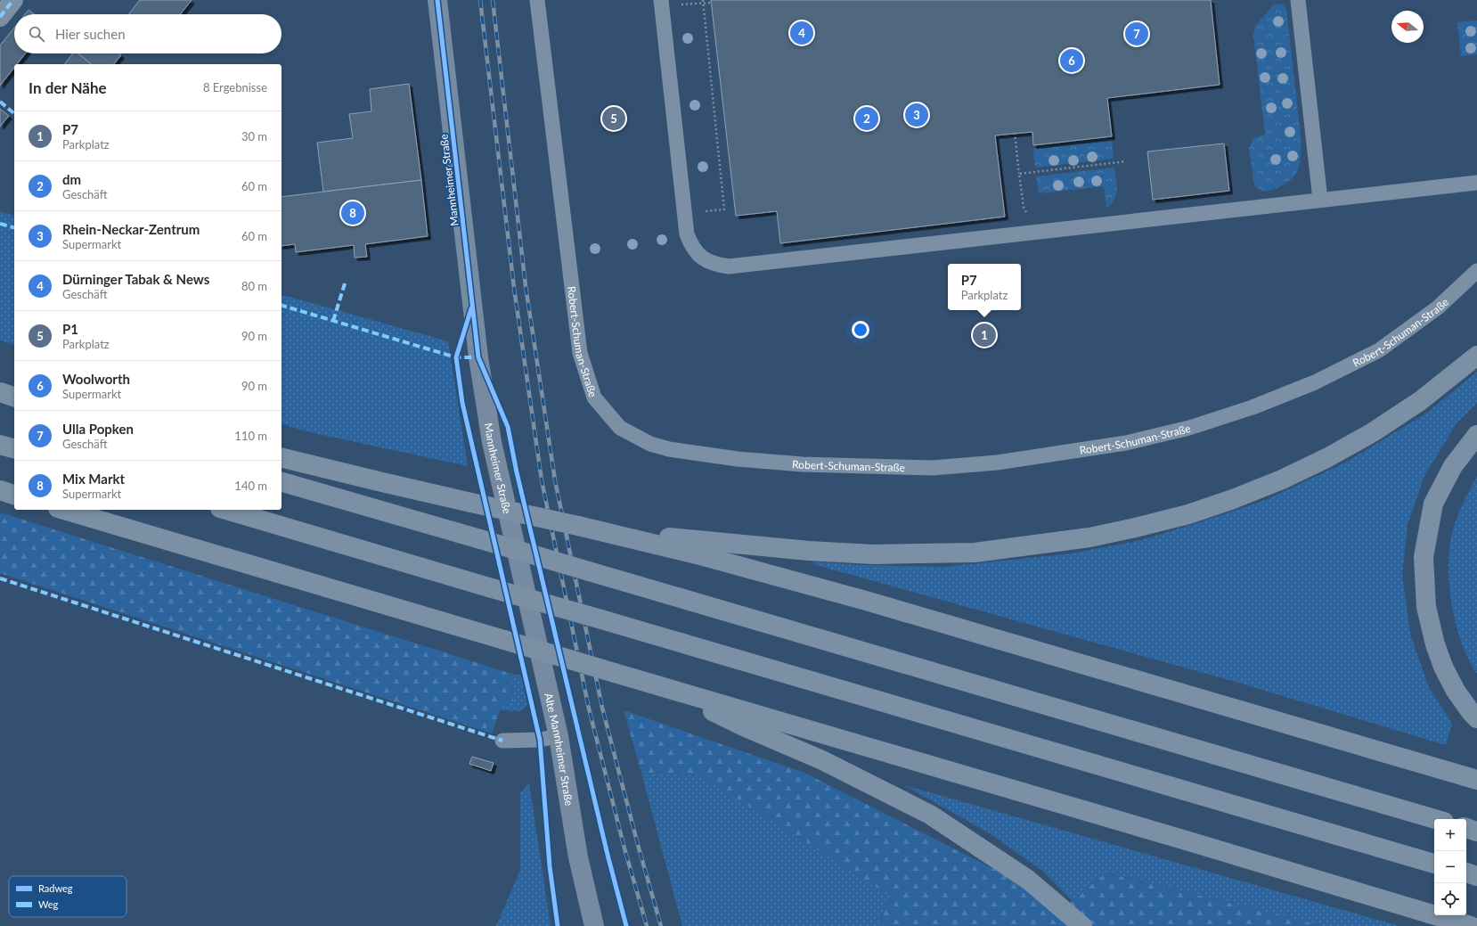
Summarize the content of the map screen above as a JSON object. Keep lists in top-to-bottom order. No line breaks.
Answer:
{"streets":{"main road":["Mannheimer Straße","Alte Mannheimer Straße"],"lane":["Robert-Schuman-Straße"]},"crossings":[["Mannheimer Straße","Alte Mannheimer Straße"]],"legend":["Radweg","Weg"],"north":"left","page":{"search":"Hier suchen","pins":["4","7","6","3","2","5","8","1"],"heading":["In der Nähe","8 Ergebnisse"],"list":[{"mark":"1","name":"P7","note":"Parkplatz","value":"30 m"},{"mark":"2","name":"dm","note":"Geschäft","value":"60 m"},{"mark":"3","name":"Rhein-Neckar-Zentrum","note":"Supermarkt","value":"60 m"},{"mark":"4","name":"Dürninger Tabak & News","note":"Geschäft","value":"80 m"},{"mark":"5","name":"P1","note":"Parkplatz","value":"90 m"},{"mark":"6","name":"Woolworth","note":"Supermarkt","value":"90 m"},{"mark":"7","name":"Ulla Popken","note":"Geschäft","value":"110 m"},{"mark":"8","name":"Mix Markt","note":"Supermarkt","value":"140 m"}],"popup":["P7","Parkplatz"],"map_buttons":["+","−"]}}
